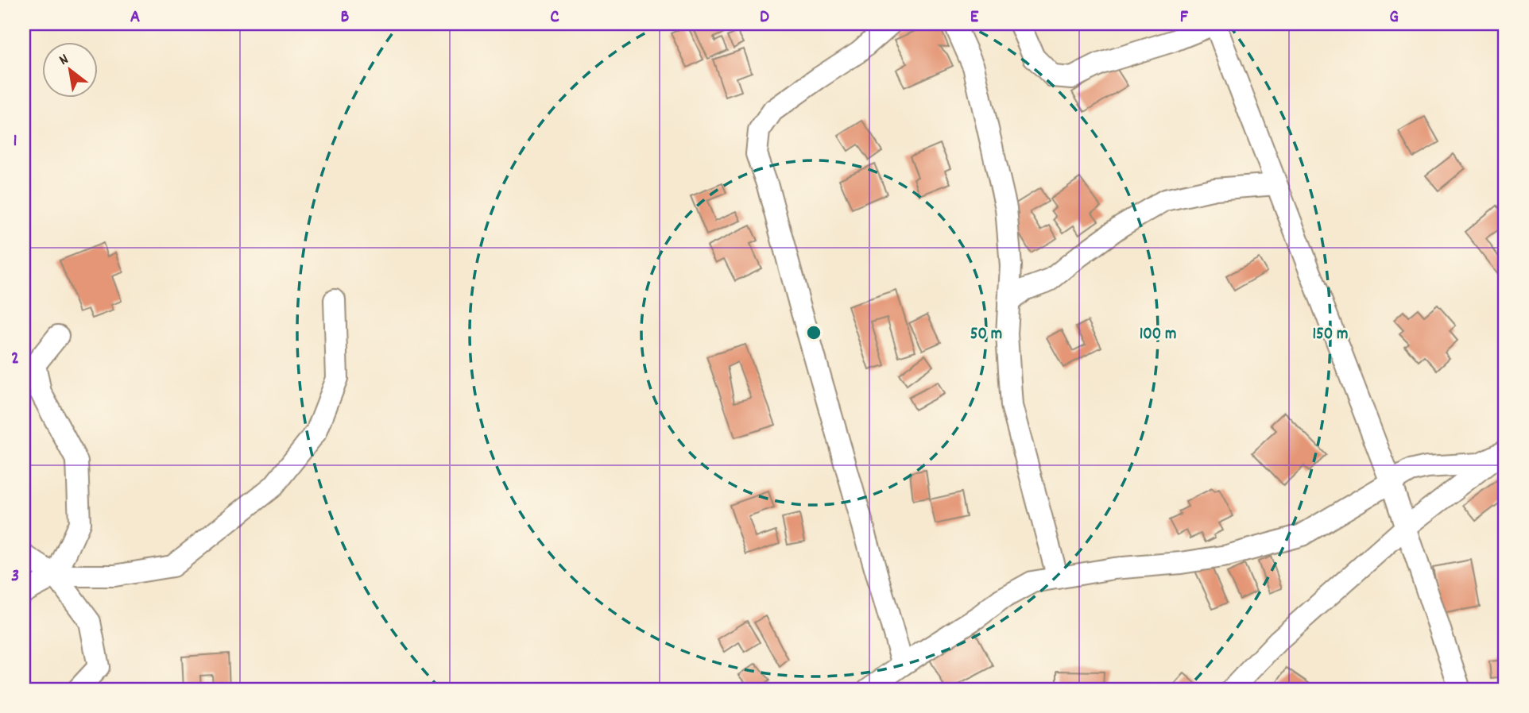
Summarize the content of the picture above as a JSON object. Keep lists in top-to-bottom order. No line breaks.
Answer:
{"north":"top left","grid":{"columns":["A","B","C","D","E","F","G"],"rows":["1","2","3"]},"rings":["50 m","100 m","150 m"]}
